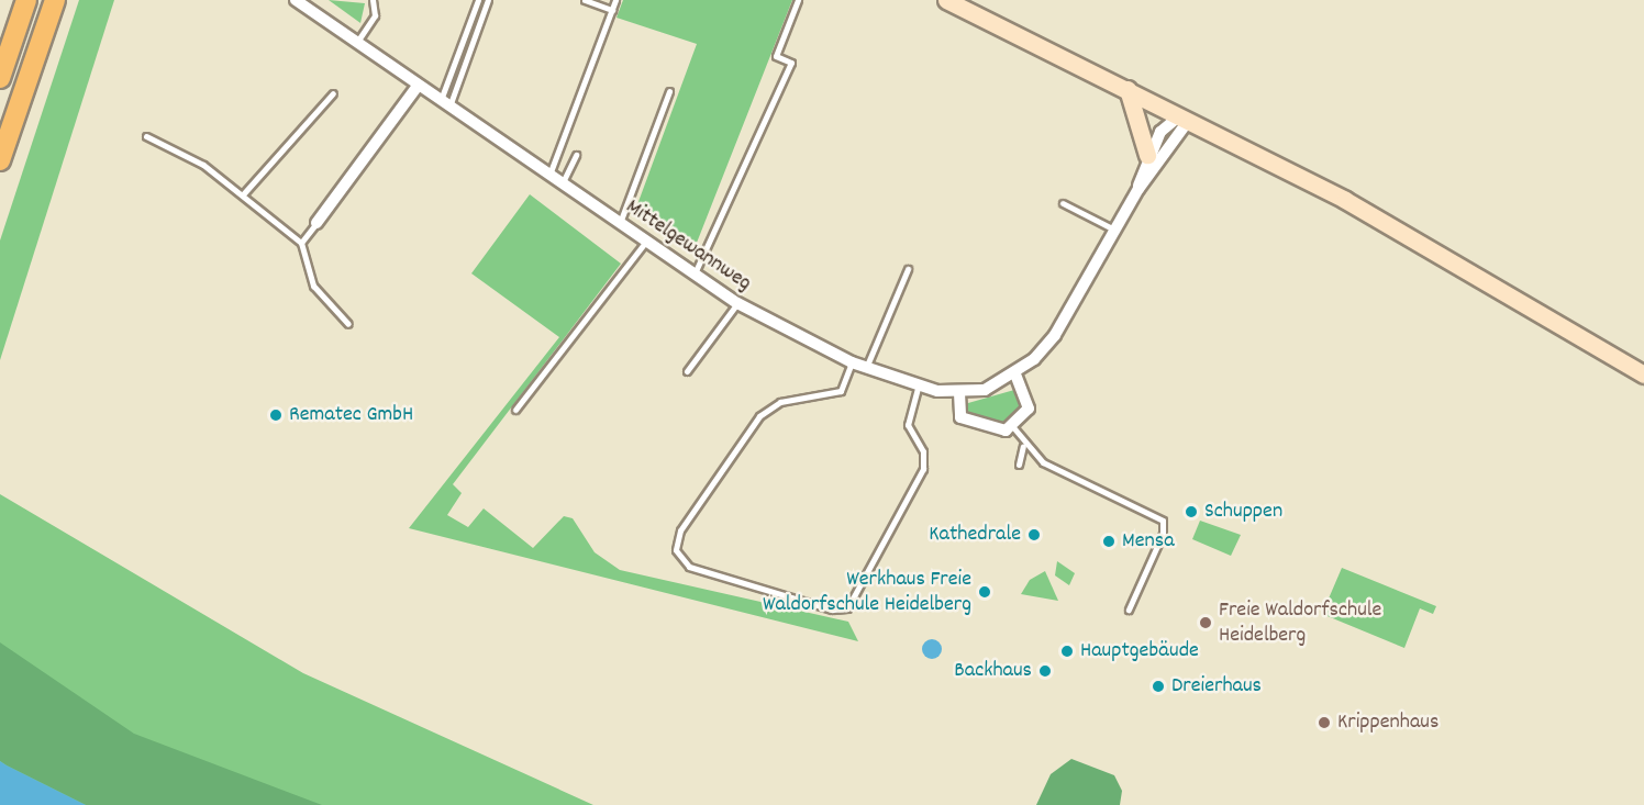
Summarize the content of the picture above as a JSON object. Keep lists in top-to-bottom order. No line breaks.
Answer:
{"streets":{"street":["Mittelgewannweg"]},"places":["Rematec GmbH","Schuppen","Kathedrale","Mensa","Werkhaus Freie Waldorfschule Heidelberg","Freie Waldorfschule Heidelberg","Hauptgebäude","Backhaus","Dreierhaus","Krippenhaus"]}
